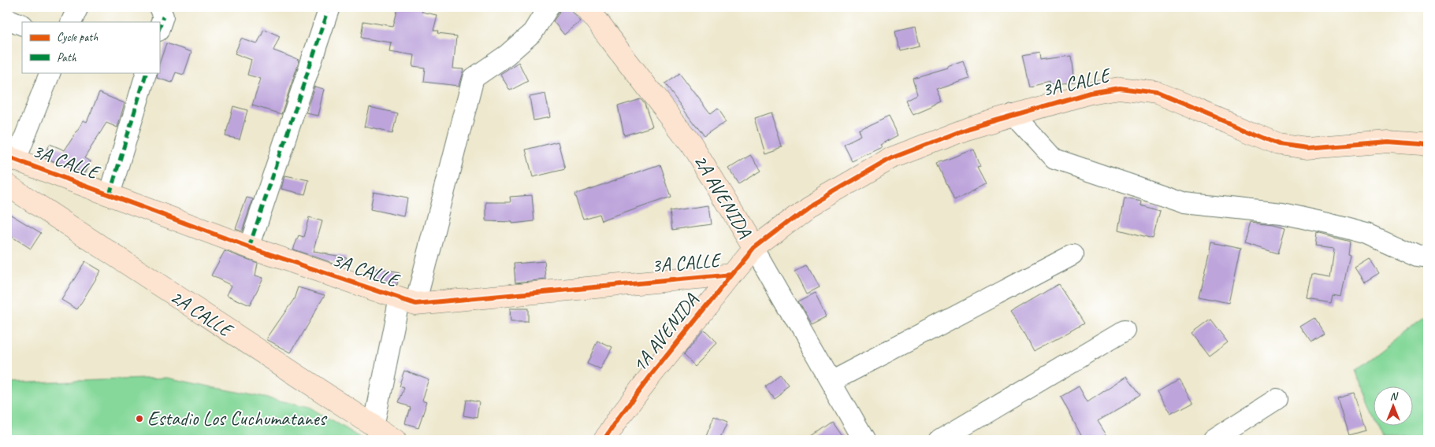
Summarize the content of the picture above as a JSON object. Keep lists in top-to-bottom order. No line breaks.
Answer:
{"streets":{"street":["3A CALLE","2A AVENIDA","2A CALLE","1A AVENIDA"]},"crossings":[["3A CALLE","2A AVENIDA"],["3A CALLE","1A AVENIDA"],["2A AVENIDA","1A AVENIDA"]],"places":["Estadio Los Cuchumatanes"],"legend":["Cycle path","Path"],"north":"top"}
